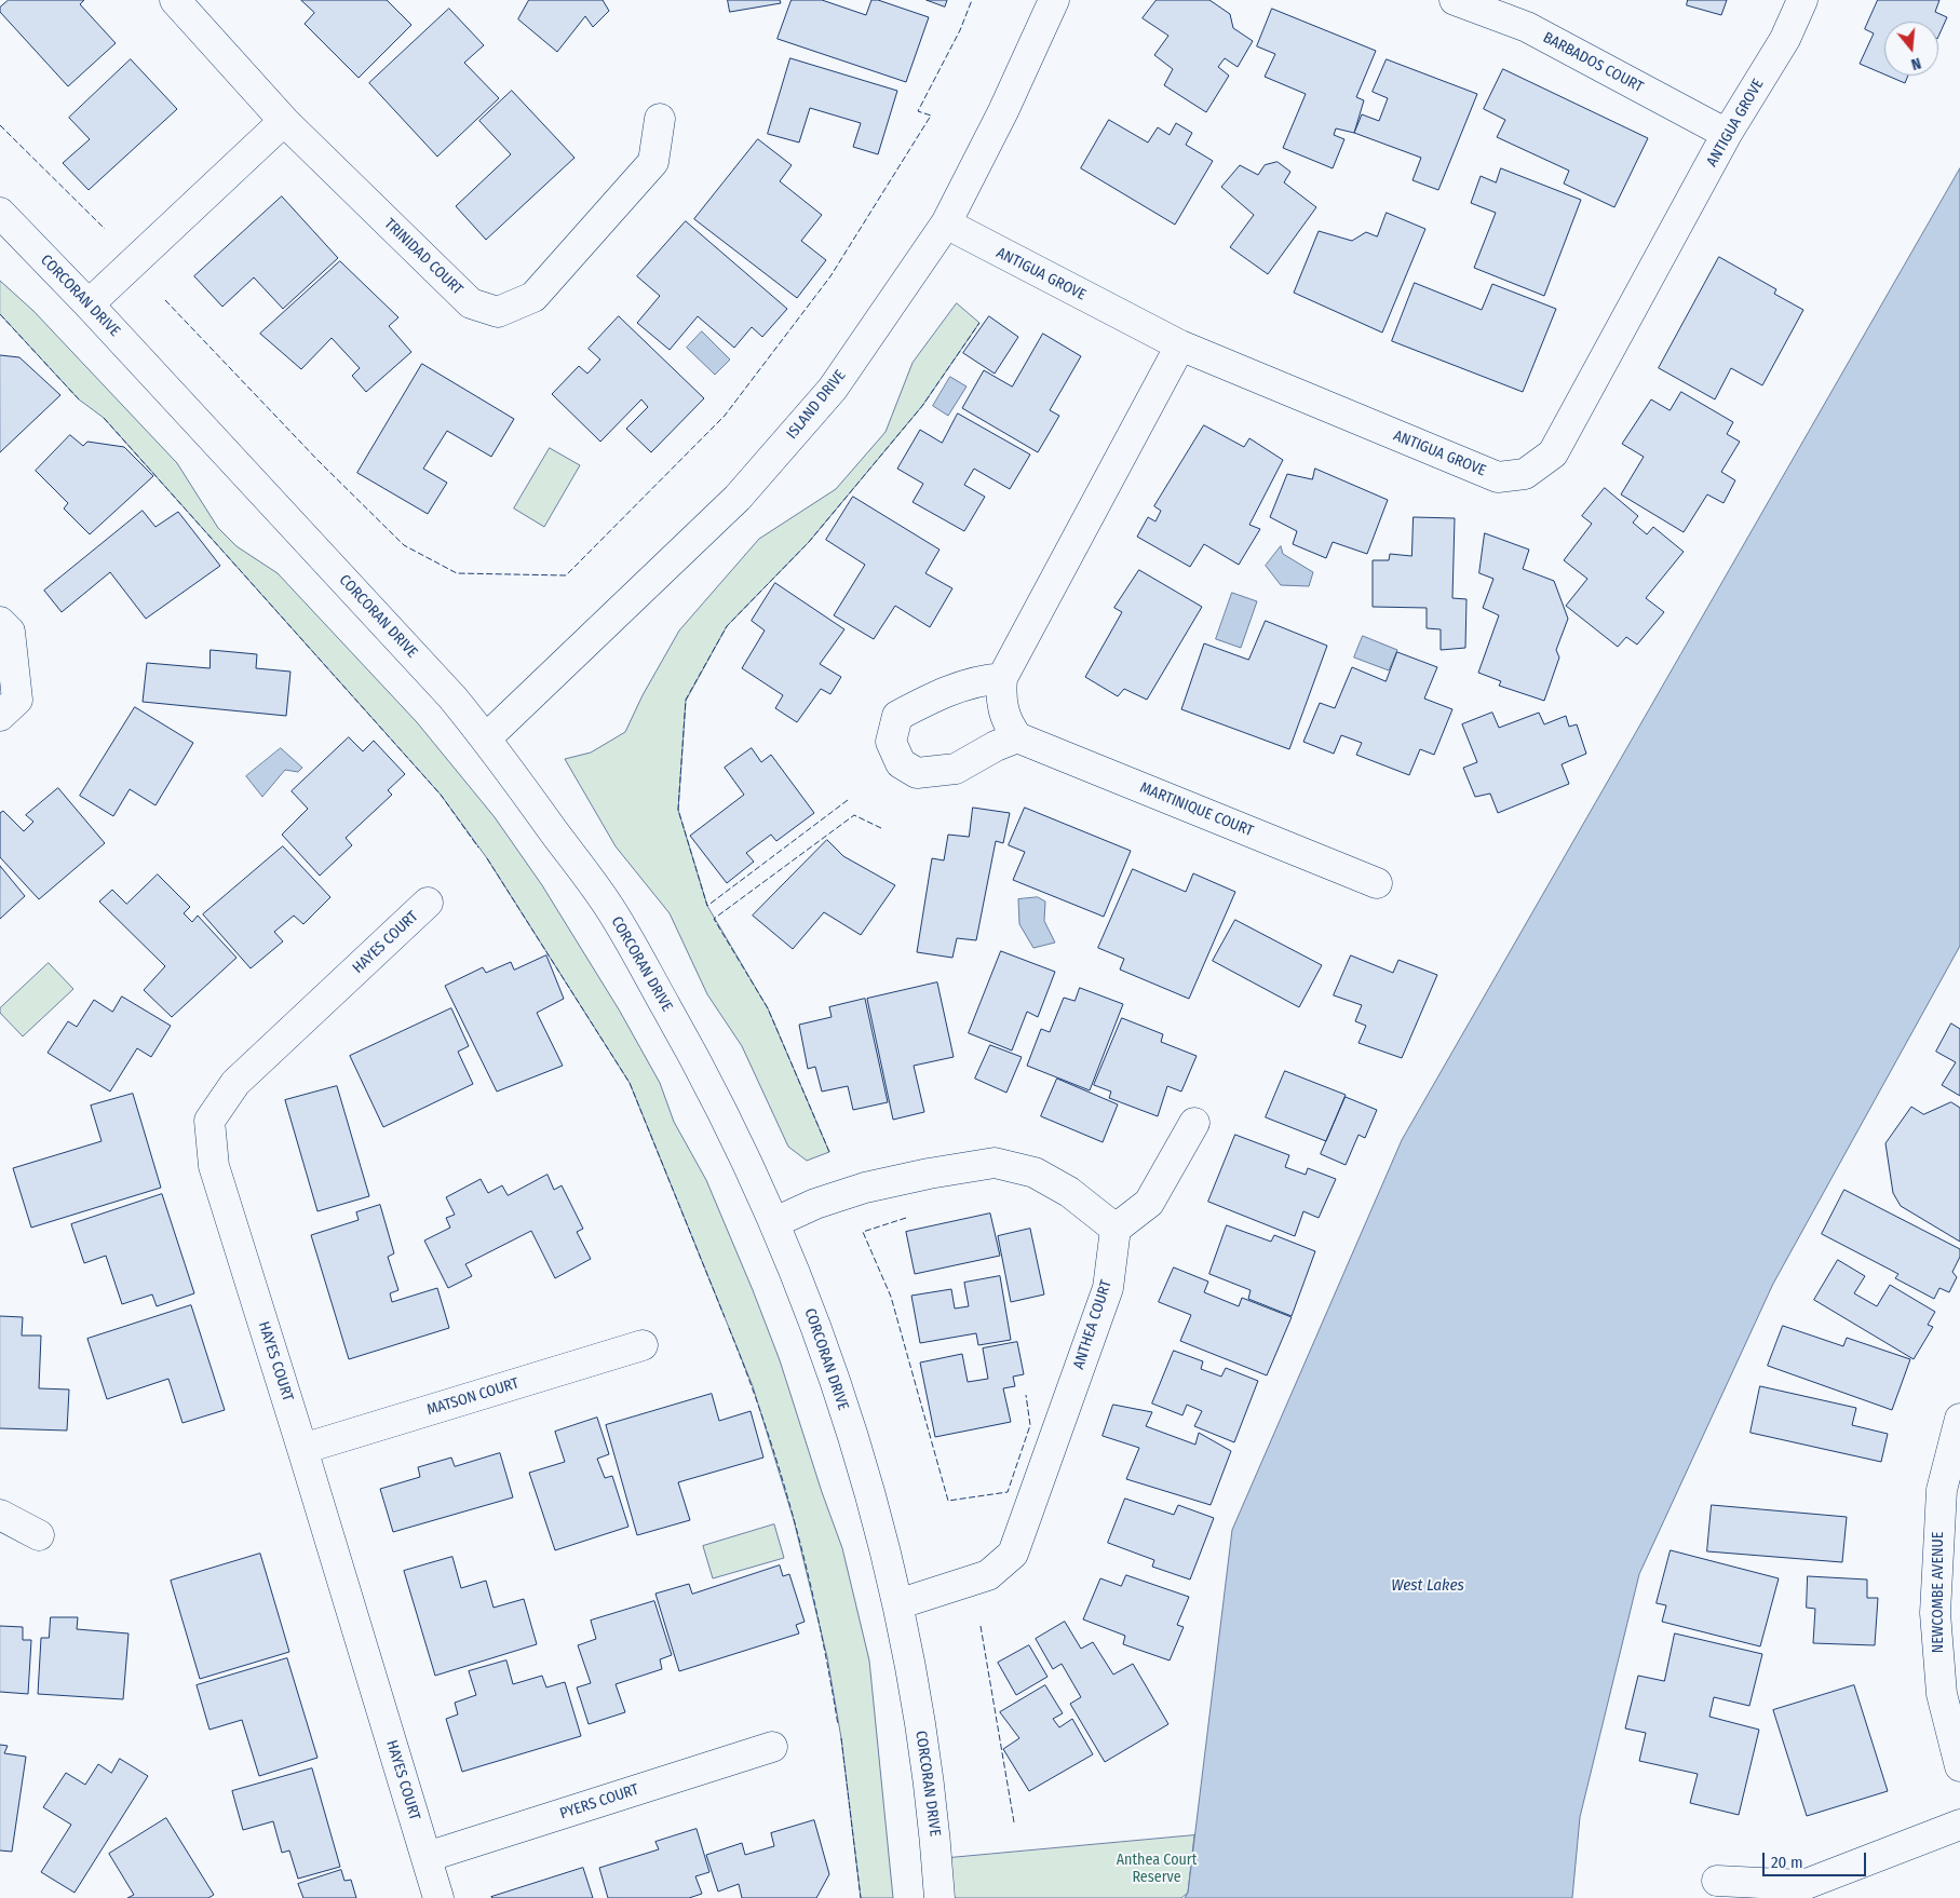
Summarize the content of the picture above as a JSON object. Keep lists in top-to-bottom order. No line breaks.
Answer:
{"streets":{"street":["BARBADOS COURT","ANTIGUA GROVE","TRINIDAD COURT","CORCORAN DRIVE","ISLAND DRIVE","MARTINIQUE COURT","HAYES COURT","ANTHEA COURT","MATSON COURT","NEWCOMBE AVENUE","PYERS COURT"]},"crossings":[["BARBADOS COURT","ANTIGUA GROVE"],["ANTIGUA GROVE","ISLAND DRIVE"],["CORCORAN DRIVE","ISLAND DRIVE"],["CORCORAN DRIVE","ANTHEA COURT"],["HAYES COURT","MATSON COURT"],["HAYES COURT","PYERS COURT"]],"water":["West Lakes"],"parks":["Anthea Court Reserve"],"scale_bar":"20 m","north":"bottom"}
